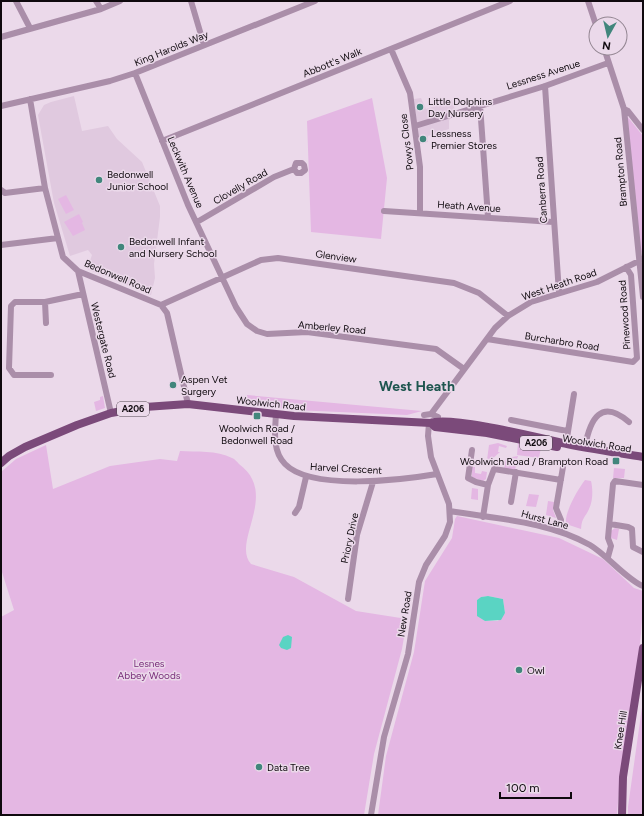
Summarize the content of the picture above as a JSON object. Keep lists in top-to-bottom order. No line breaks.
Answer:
{"streets":{"main road":["Woolwich Road","A206","Knee Hill"],"street":["King Harolds Way","Abbott's Walk","Lessness Avenue","Powys Close","Leckwith Avenue","Brampton Road","Clovelly Road","Canberra Road","Heath Avenue","Glenview","Bedonwell Road","West Heath Road","Pinewood Road","Amberley Road","Westergate Road","Burcharbro Road","Harvel Crescent","Hurst Lane","Priory Drive","New Road"]},"crossings":[["King Harolds Way","Leckwith Avenue"],["King Harolds Way","Bedonwell Road"],["Abbott's Walk","Powys Close"],["Abbott's Walk","Leckwith Avenue"],["Lessness Avenue","Powys Close"],["Lessness Avenue","Brampton Road"],["Lessness Avenue","Canberra Road"],["Powys Close","Heath Avenue"],["Leckwith Avenue","Clovelly Road"],["Leckwith Avenue","Glenview"],["Leckwith Avenue","Amberley Road"],["Brampton Road","West Heath Road"],["Canberra Road","Heath Avenue"],["Canberra Road","West Heath Road"],["Glenview","Bedonwell Road"],["Glenview","West Heath Road"],["Glenview","Amberley Road"],["Bedonwell Road","Westergate Road"],["West Heath Road","Pinewood Road"],["West Heath Road","Amberley Road"],["West Heath Road","Burcharbro Road"],["Pinewood Road","Burcharbro Road"],["Westergate Road","Woolwich Road"],["Woolwich Road","Harvel Crescent"],["Woolwich Road","New Road"],["Harvel Crescent","Priory Drive"],["Harvel Crescent","New Road"],["Hurst Lane","New Road"]],"districts":["West Heath"],"parks":["Lesnes Abbey Woods"],"places":{"other":["Little Dolphins Day Nursery","Lessness Premier Stores","Bedonwell Junior School","Bedonwell Infant and Nursery School","Aspen Vet Surgery","Owl","Data Tree"],"transit":["Woolwich Road / Bedonwell Road","Woolwich Road / Brampton Road"]},"scale_bar":"100 m","north":"bottom"}
